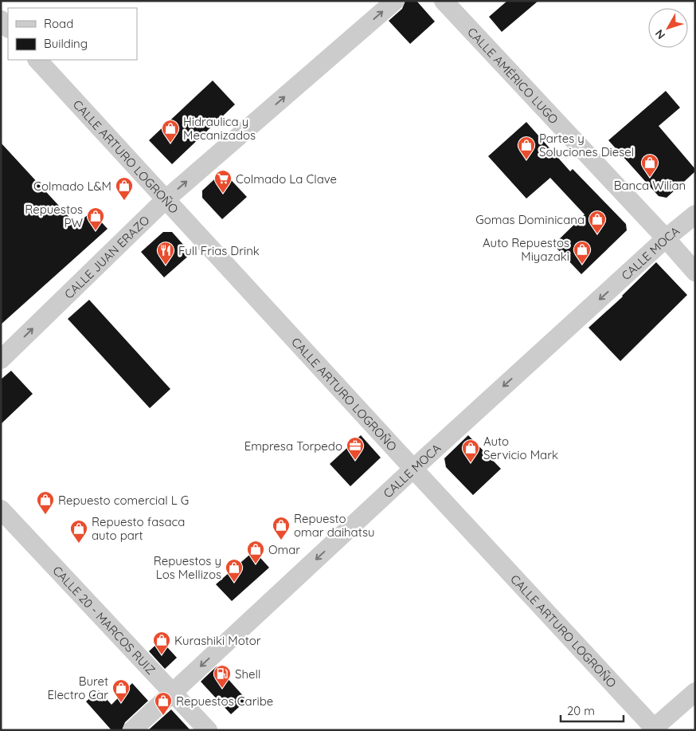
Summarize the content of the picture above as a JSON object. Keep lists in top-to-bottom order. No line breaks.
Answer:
{"streets":{"street":["CALLE AMÉRICO LUGO","CALLE ARTURO LOGROÑO","CALLE MOCA","CALLE JUAN ERAZO","CALLE 20 - MARCOS RUIZ"]},"crossings":[["CALLE AMÉRICO LUGO","CALLE MOCA"],["CALLE ARTURO LOGROÑO","CALLE MOCA"],["CALLE ARTURO LOGROÑO","CALLE JUAN ERAZO"],["CALLE MOCA","CALLE 20 - MARCOS RUIZ"]],"one_way":["CALLE MOCA","CALLE JUAN ERAZO"],"places":{"shop":["Hidraulica y Mecanizados","Partes y Soluciones Diesel","Banca Wilian","Colmado L&M","Repuestos PW","Gomas Dominicana","Auto Repuestos Miyazaki","Auto Servicio Mark","Repuesto comercial L G","Repuesto omar daihatsu","Repuesto fasaca auto part","Omar","Repuestos y Los Mellizos","Kurashiki Motor","Buret Electro Car","Repuestos Caribe"],"supermarket":["Colmado La Clave"],"restaurant":["Full Frias Drink"],"office":["Empresa Torpedo"],"fuel station":["Shell"]},"legend":["Road","Building"],"scale_bar":"20 m","north":"bottom left"}
